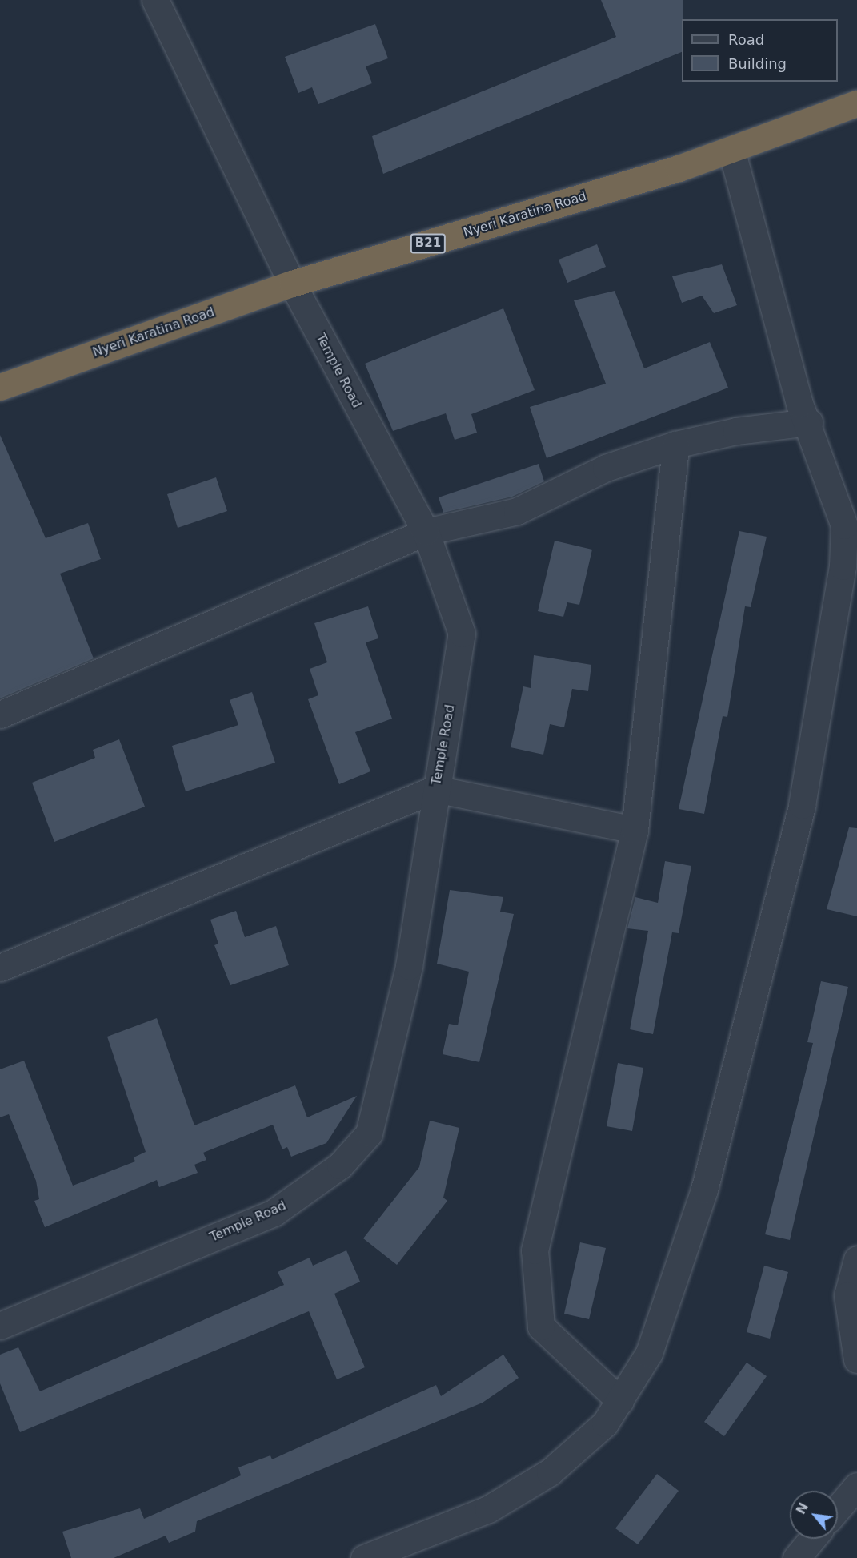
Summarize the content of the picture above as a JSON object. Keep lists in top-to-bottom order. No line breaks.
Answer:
{"streets":{"highway":["Nyeri Karatina Road","B21"],"street":["Temple Road"]},"crossings":[["Nyeri Karatina Road","Temple Road"]],"legend":["Road","Building"],"north":"top left"}
